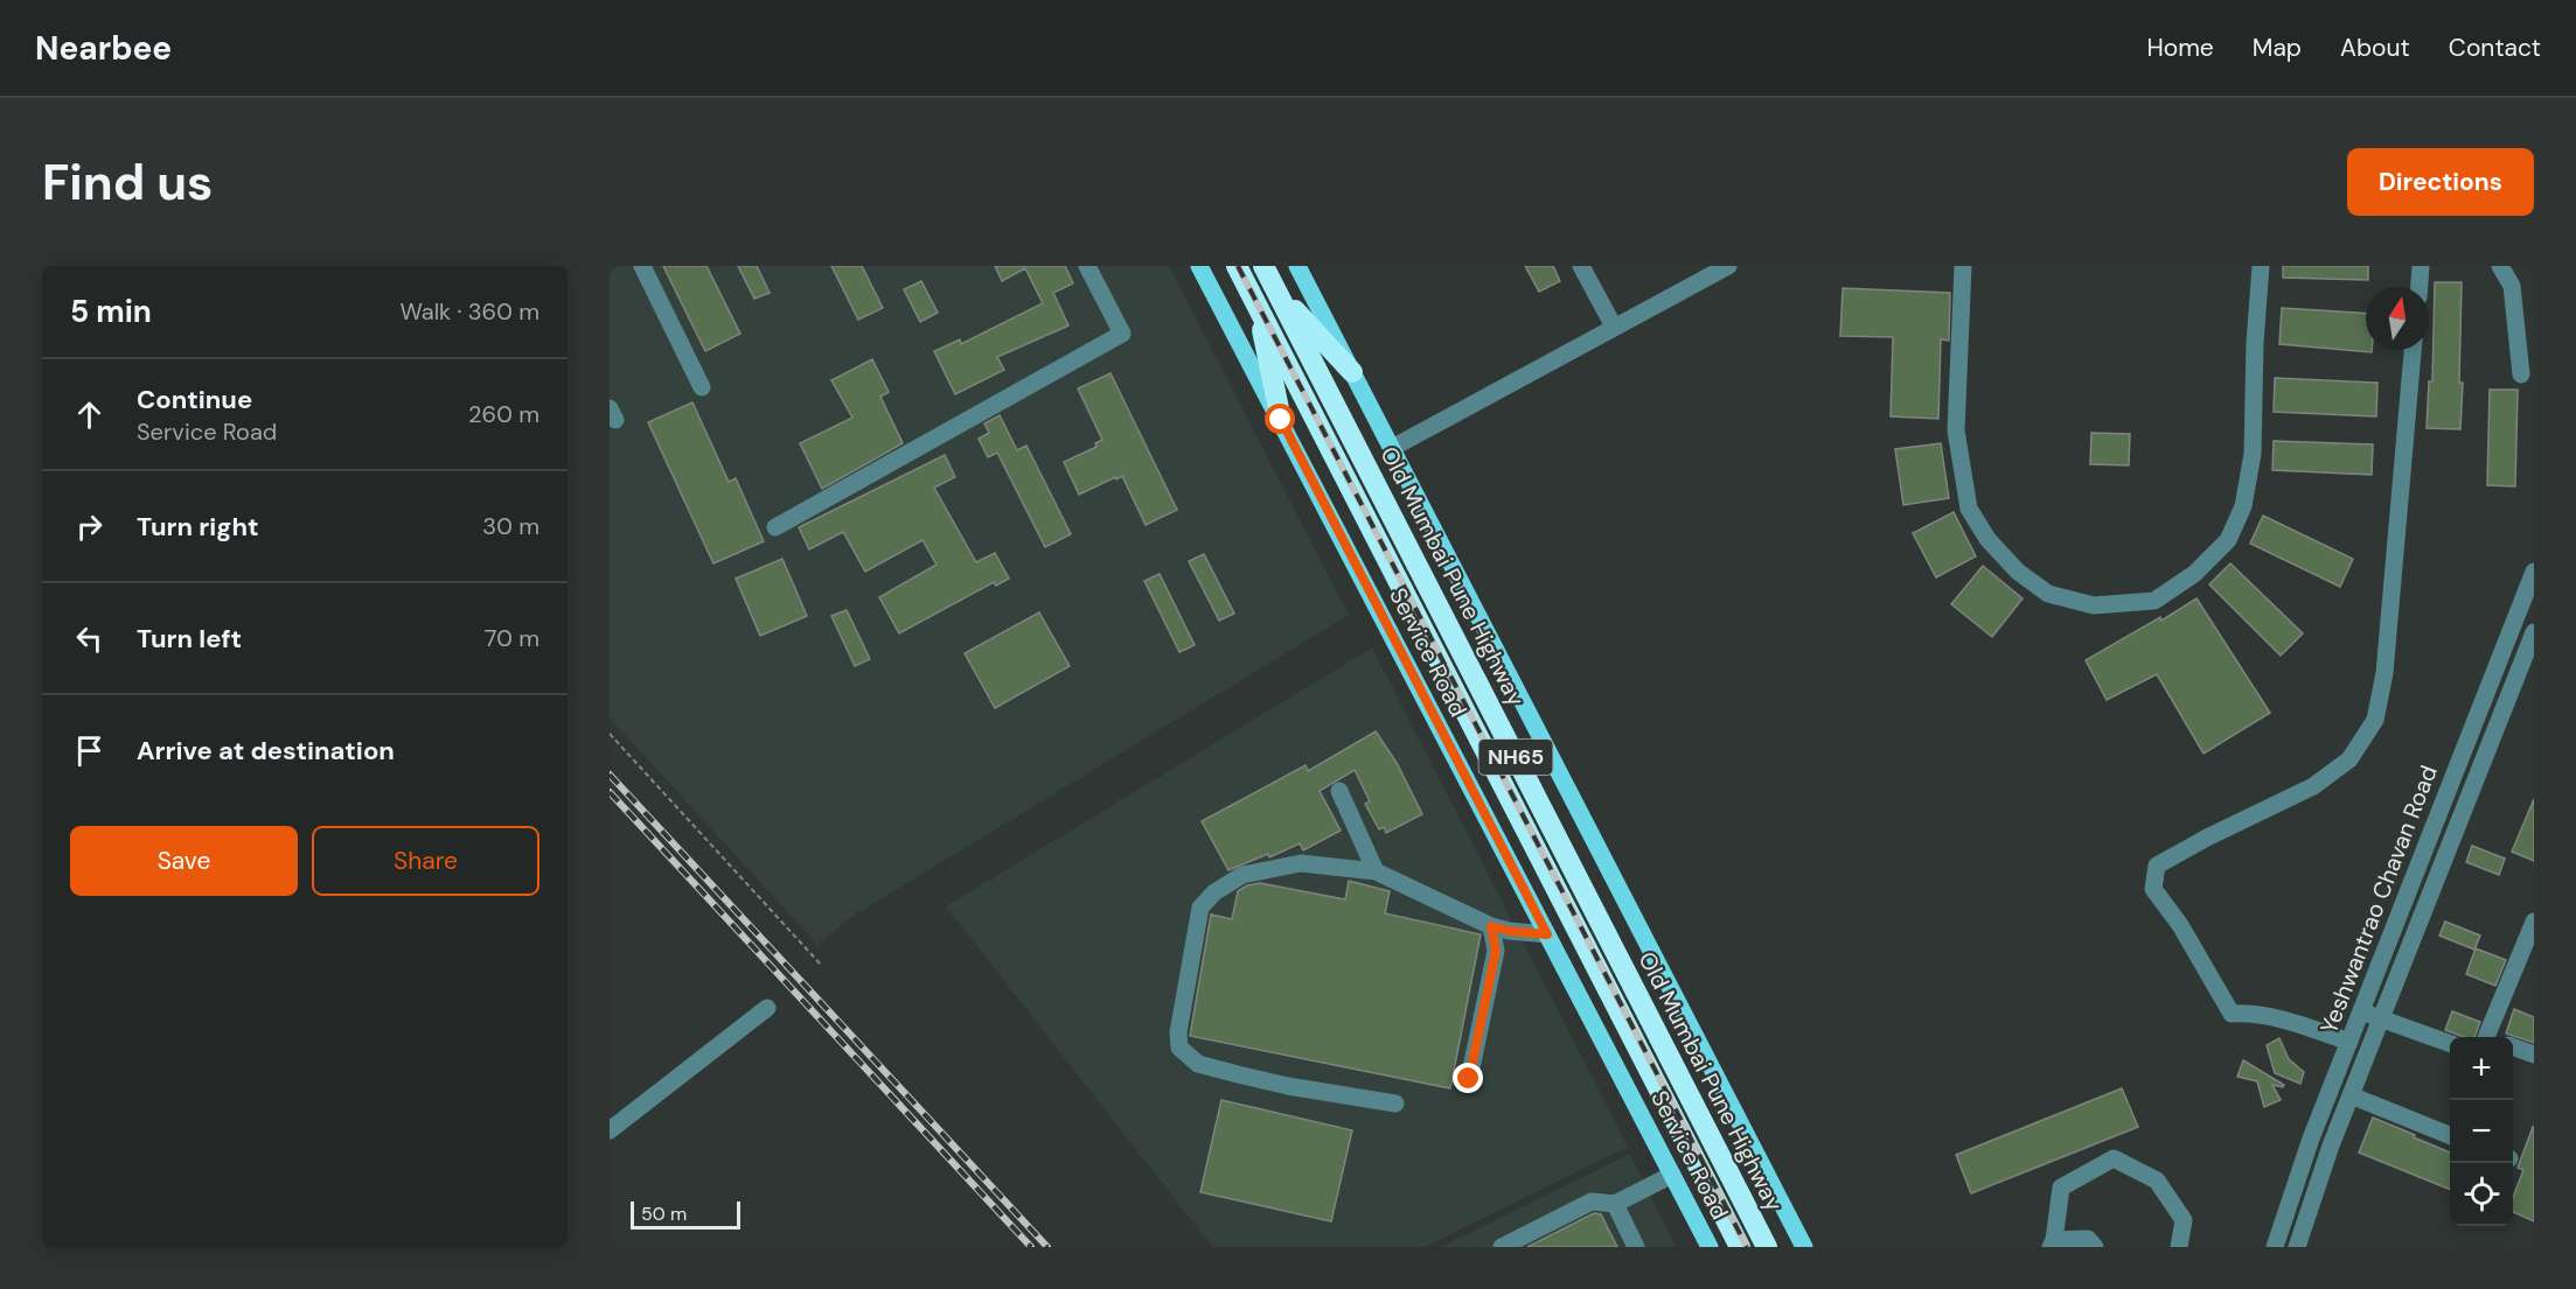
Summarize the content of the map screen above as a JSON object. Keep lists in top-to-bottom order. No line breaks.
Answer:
{"streets":{"highway":["Old Mumbai Pune Highway","NH65"],"main road":["Service Road"],"street":["Yeshwantrao Chavan Road"]},"scale_bar":"50 m","north":"top","page":{"header":"Nearbee","nav":["Home","Map","About","Contact"],"buttons":["Directions",["Save","Share"]],"title":"Find us","heading":["5 min","Walk · 360 m"],"list":[["Continue","Service Road","260 m"],["Turn right","30 m"],["Turn left","70 m"],"Arrive at destination"],"map_buttons":["+","−"],"scale":"50 m"}}
